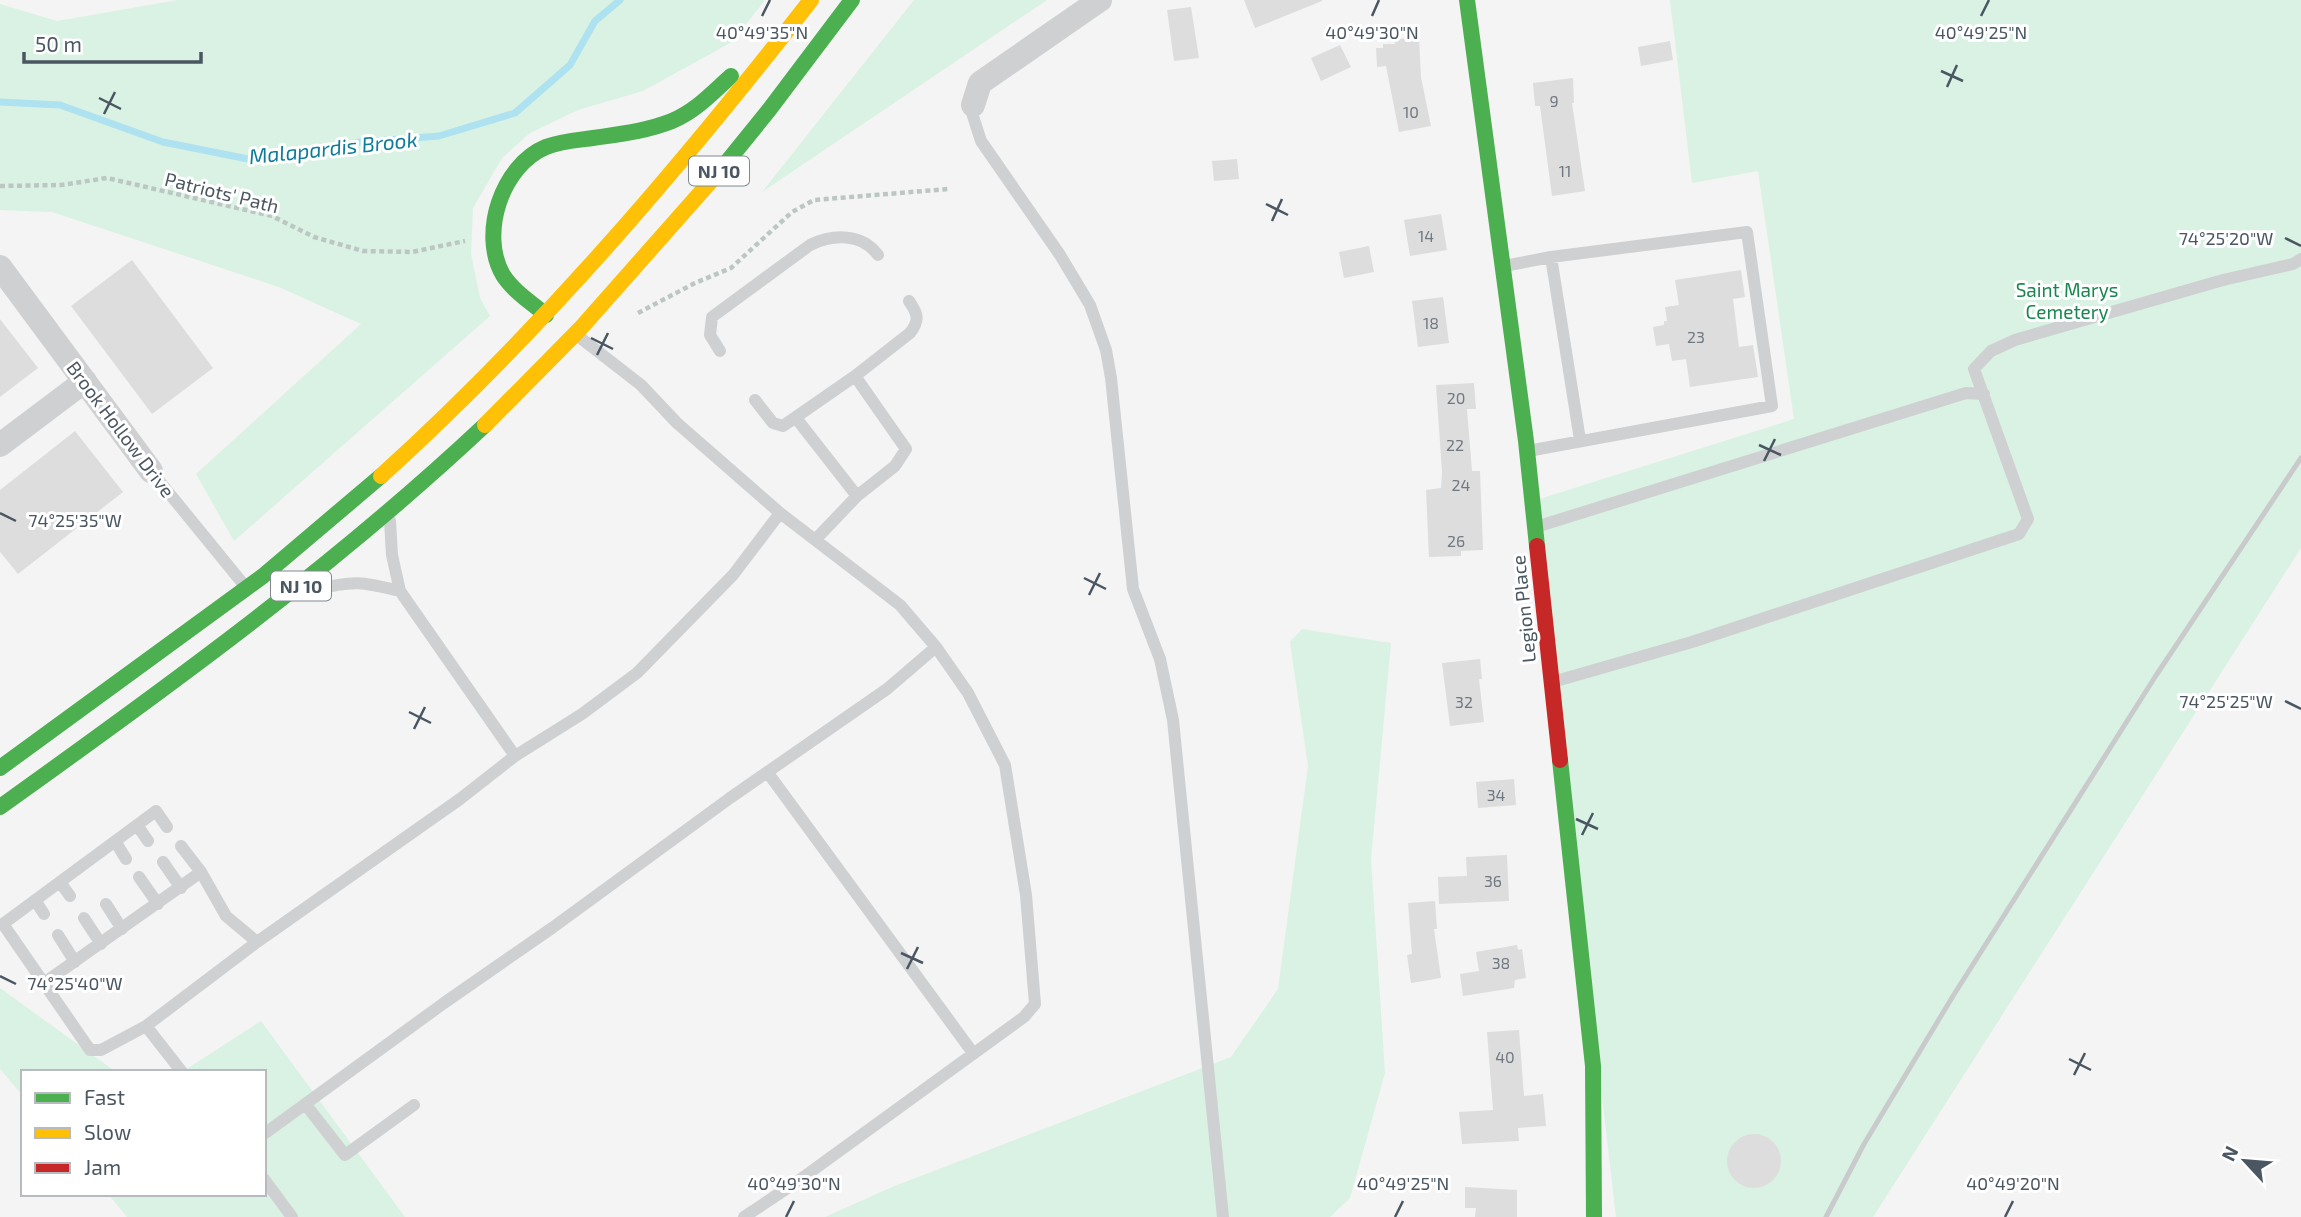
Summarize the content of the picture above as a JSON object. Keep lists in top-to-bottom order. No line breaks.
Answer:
{"streets":{"main road":["NJ 10","Legion Place"],"street":["Brook Hollow Drive"],"path":["Patriots' Path"]},"crossings":[["NJ 10","Brook Hollow Drive"]],"water":["Malapardis Brook"],"parks":["Saint Marys Cemetery"],"house_numbers":["9","10","11","14","18","23","20","22","24","26","32","34","36","38","40"],"legend":["Fast","Slow","Jam"],"scale_bar":"50 m","north":"top left","coordinates":["40°49'35\"N","40°49'30\"N","40°49'25\"N","74°25'20\"W","74°25'35\"W","74°25'25\"W","74°25'40\"W","40°49'20\"N"]}
